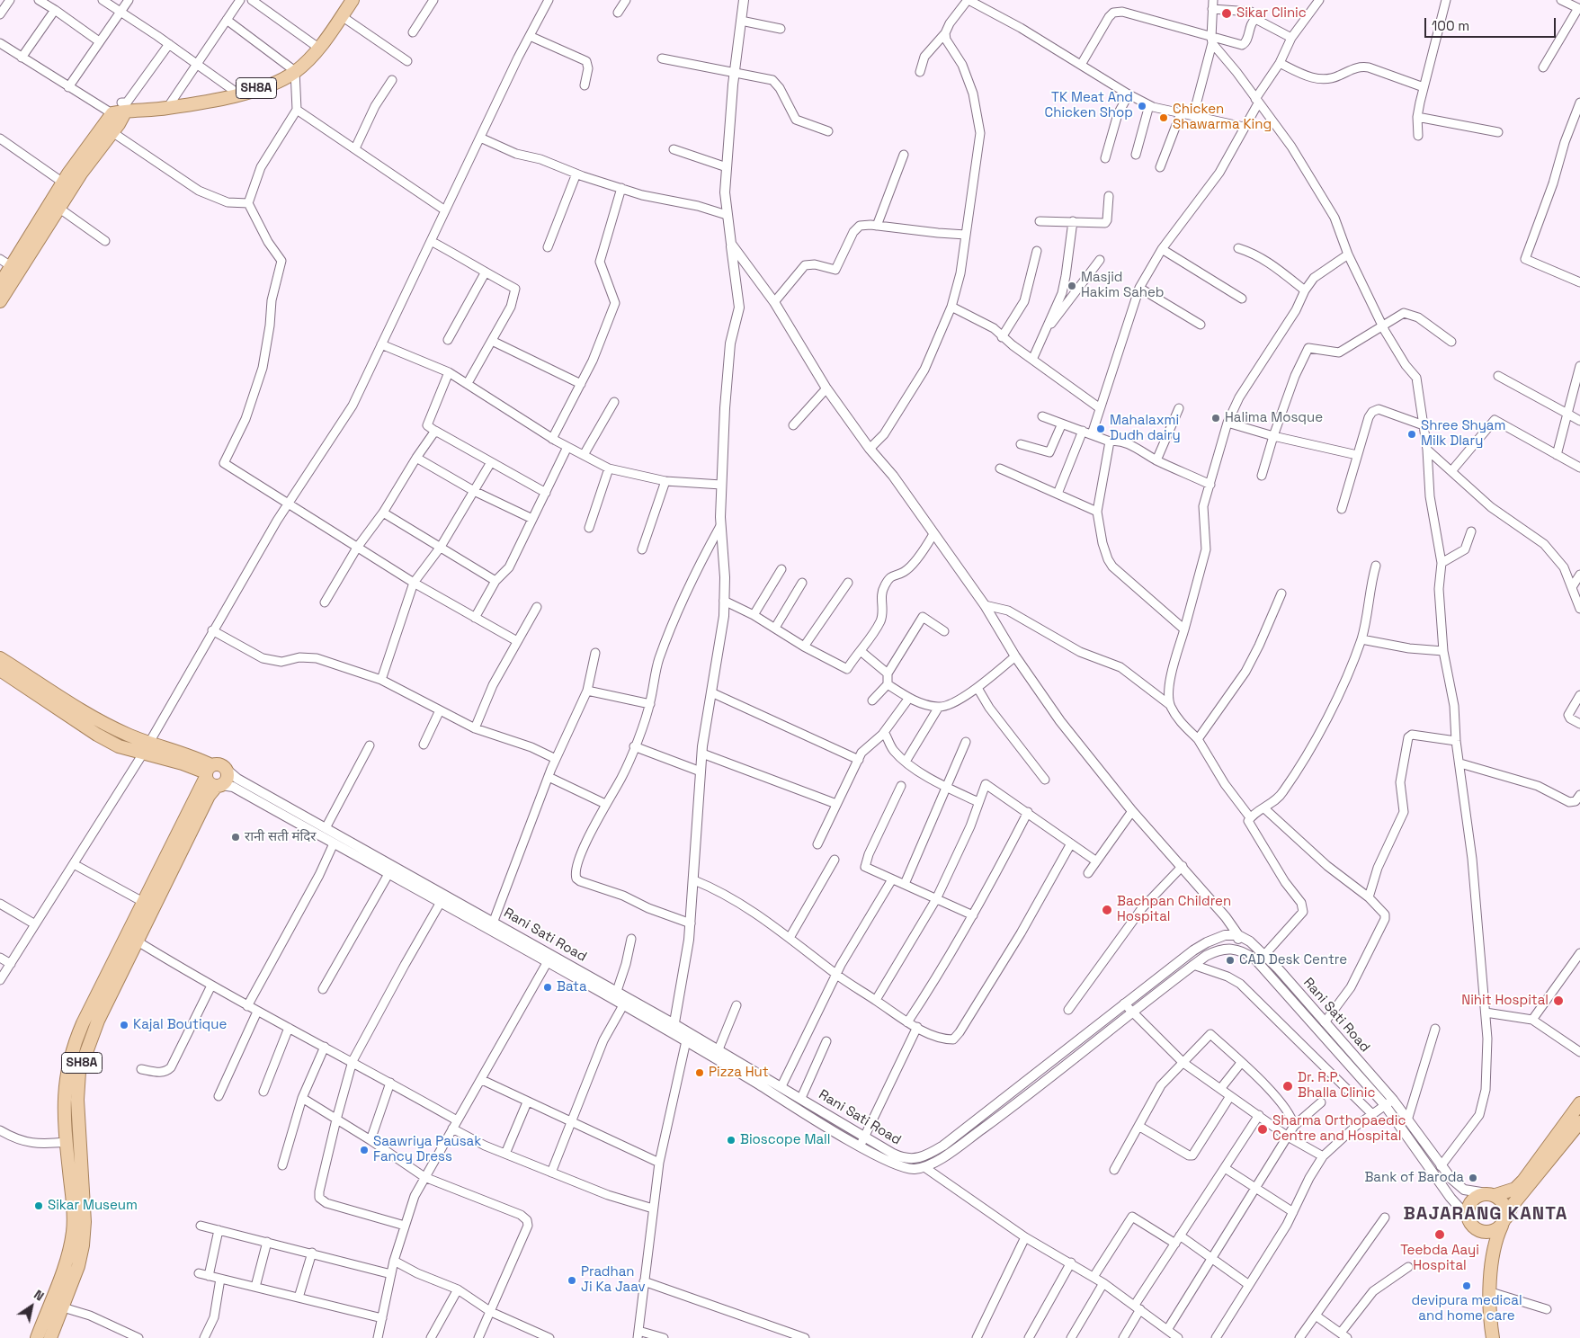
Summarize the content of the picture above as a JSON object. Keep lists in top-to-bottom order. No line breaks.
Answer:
{"streets":{"main road":["SH8A"],"street":["Rani Sati Road"]},"crossings":[["SH8A","Rani Sati Road"]],"districts":["BAJARANG KANTA"],"places":["Sikar Clinic","TK Meat And Chicken Shop","Chicken Shawarma King","Masjid Hakim Saheb","Halima Mosque","Mahalaxmi Dudh dairy","Shree Shyam Milk DIary","रानी सती मंदिर","Bachpan Children Hospital","CAD Desk Centre","Bata","Nihit Hospital","Kajal Boutique","Pizza Hut","Dr. R.P. Bhalla Clinic","Sharma Orthopaedic Centre and Hospital","Bioscope Mall","Saawriya Pausak Fancy Dress","Bank of Baroda","Sikar Museum","Teebda Aayi Hospital","Pradhan Ji Ka Jaav","devipura medical and home care"],"scale_bar":"100 m","north":"top right"}
